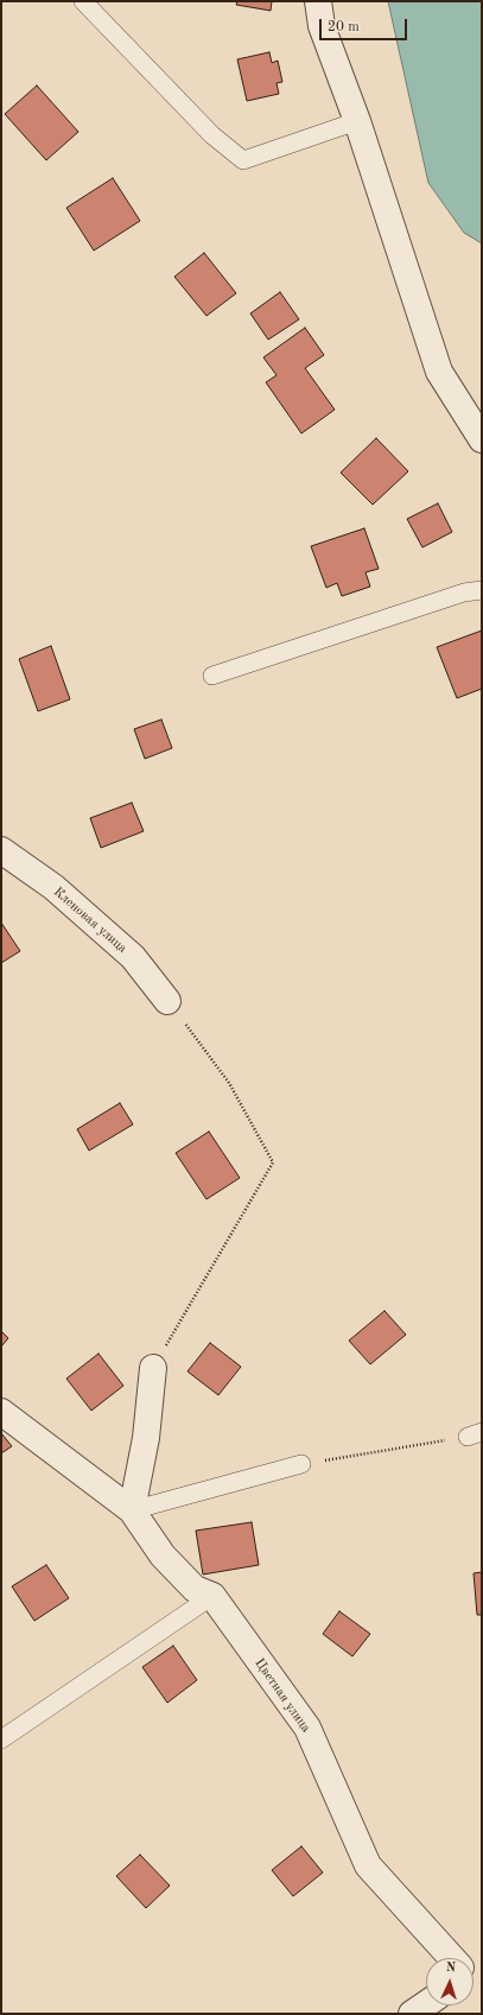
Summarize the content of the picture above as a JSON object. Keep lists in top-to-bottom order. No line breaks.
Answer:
{"streets":{"street":["Кленовая улица","Цветная улица"]},"scale_bar":"20 m","north":"top"}
